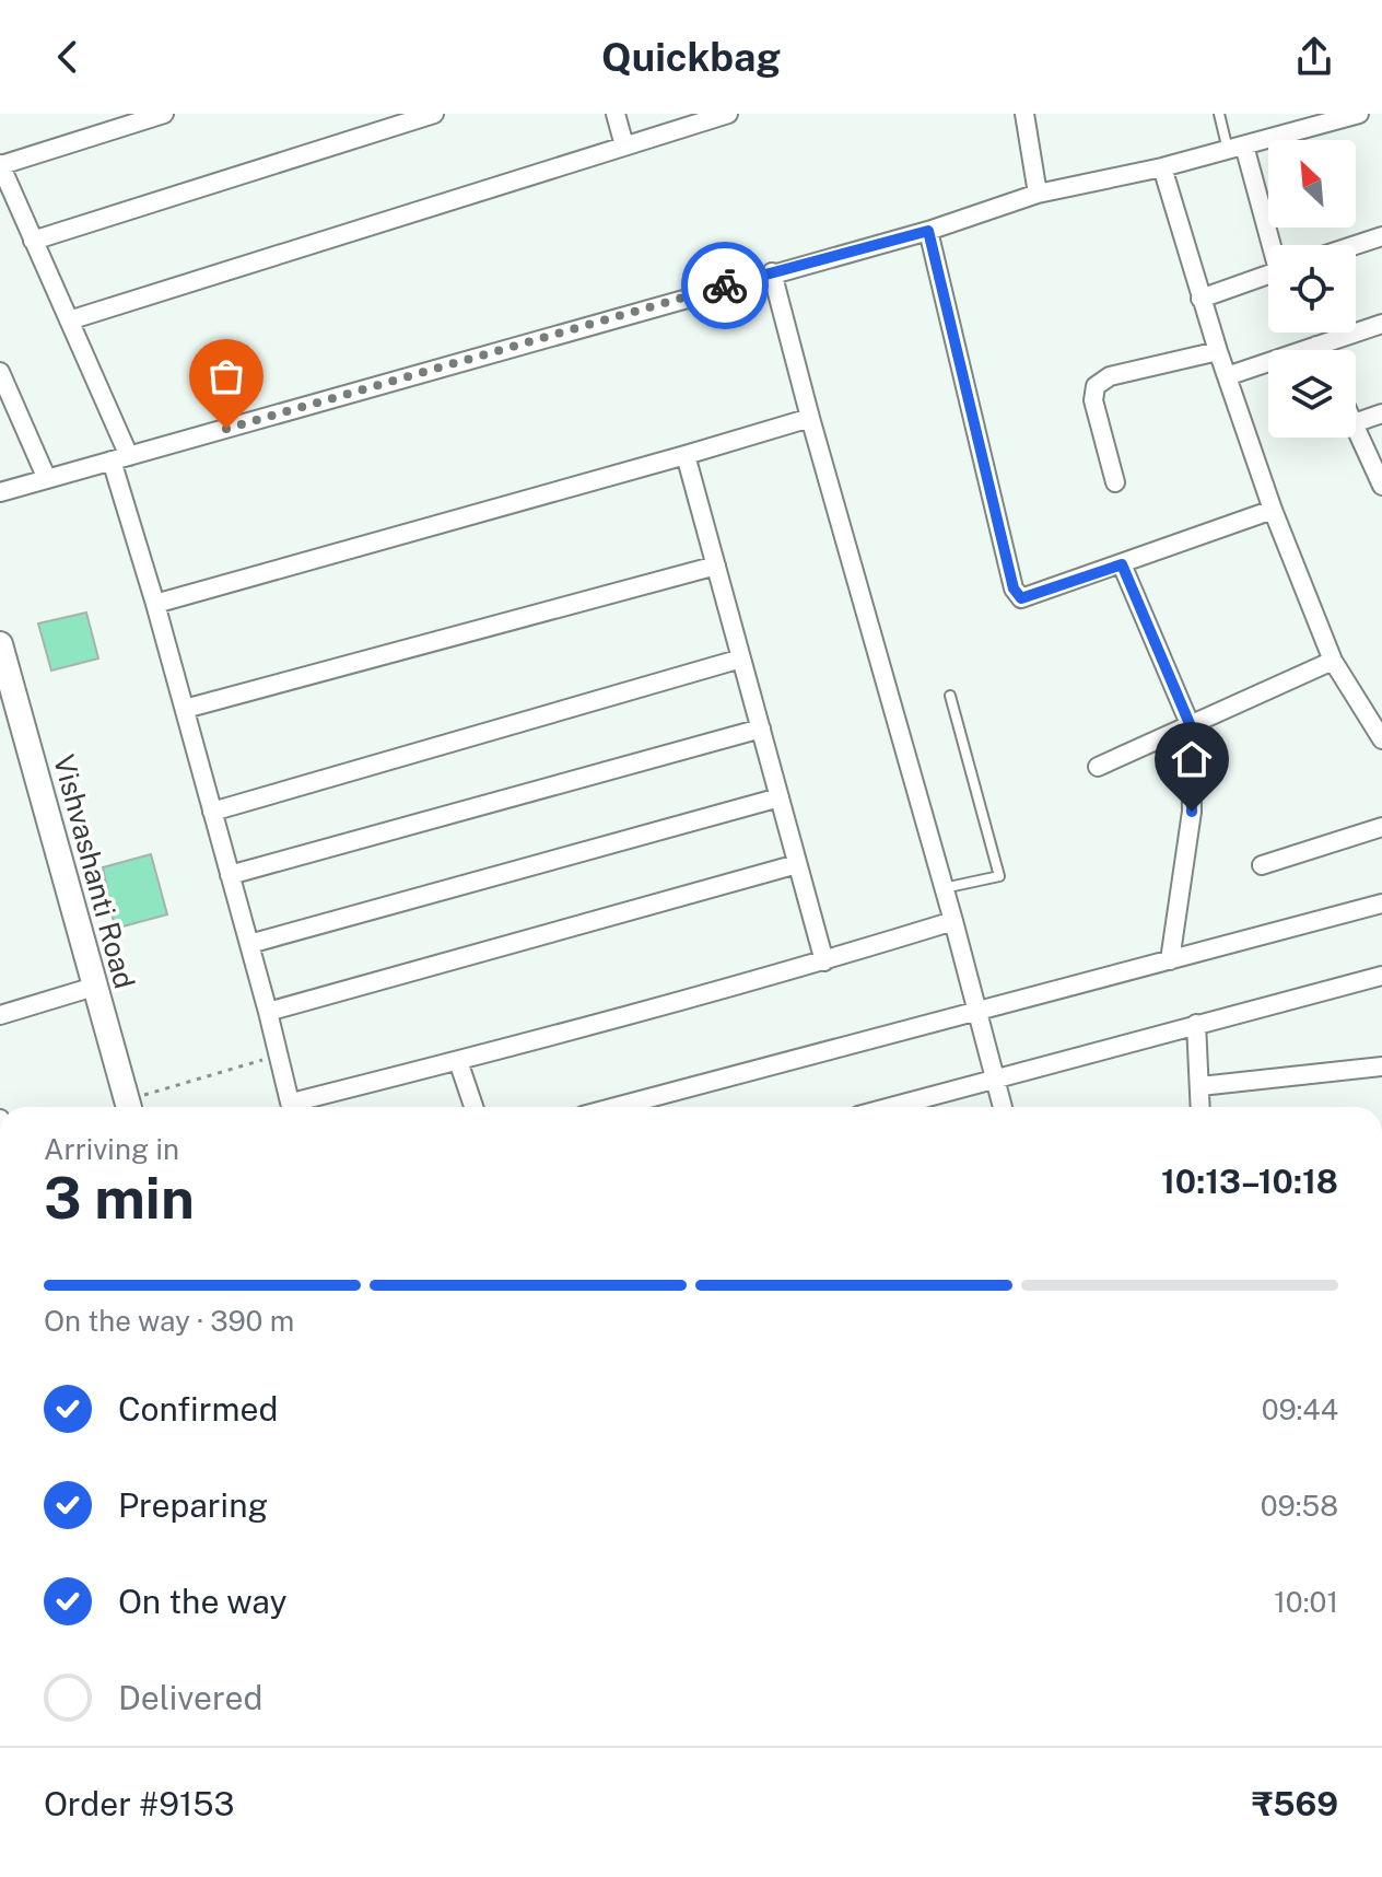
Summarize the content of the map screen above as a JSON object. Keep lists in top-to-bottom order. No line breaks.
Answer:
{"streets":{"street":["Vishvashanti Road"]},"north":"top left","page":{"header":"Quickbag","heading":["3 min","Arriving in","10:13–10:18"],"panel":["Order #9153","₹569"],"bar":"On the way · 390 m","list":[["Confirmed","09:44"],["Preparing","09:58"],["On the way","10:01"],"Delivered"]}}
